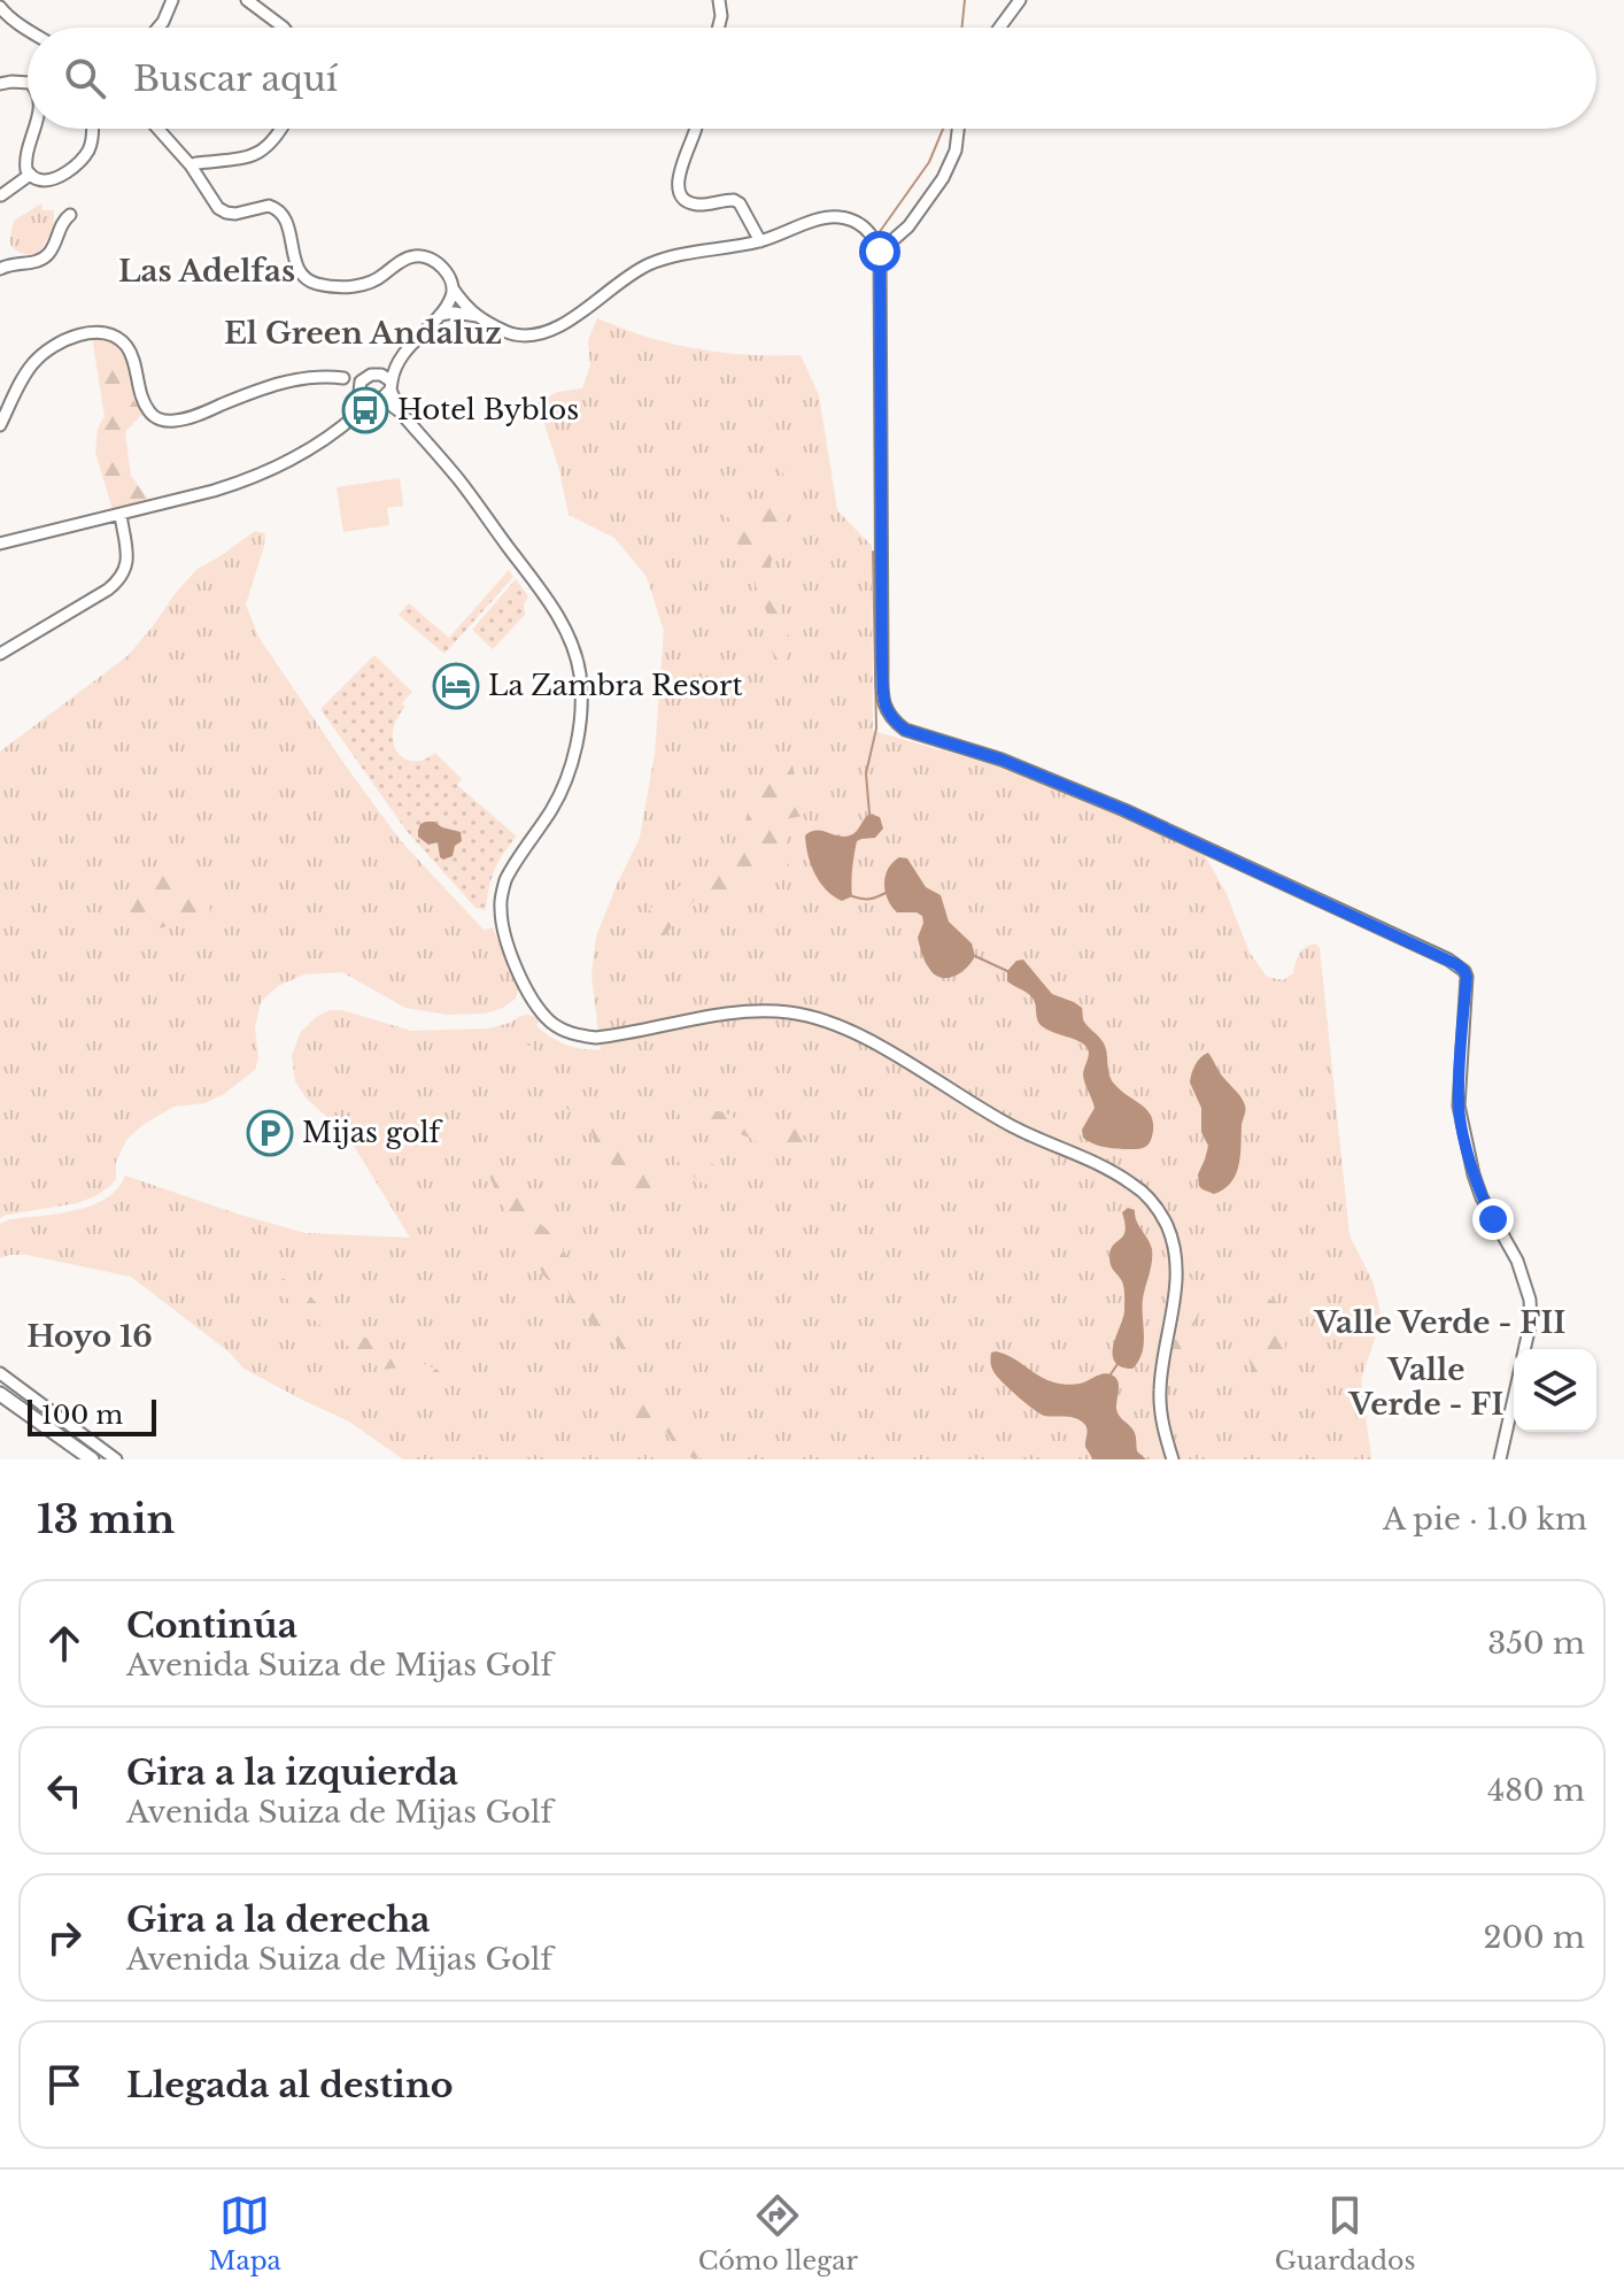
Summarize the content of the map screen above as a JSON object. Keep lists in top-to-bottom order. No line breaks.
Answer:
{"districts":["Las Adelfas","El Green Andaluz","Valle Verde - FII","Hoyo 16","Valle Verde - FI"],"places":{"bus stop":["Hotel Byblos"],"hotel":["La Zambra Resort"],"parking":["Mijas golf"]},"scale_bar":"100 m","page":{"search":"Buscar aquí","scale":"100 m","heading":["13 min","A pie · 1.0 km"],"list":[["Continúa","Avenida Suiza de Mijas Golf","350 m"],["Gira a la izquierda","Avenida Suiza de Mijas Golf","480 m"],["Gira a la derecha","Avenida Suiza de Mijas Golf","200 m"],"Llegada al destino"],"nav":["Mapa","Cómo llegar","Guardados"]}}
